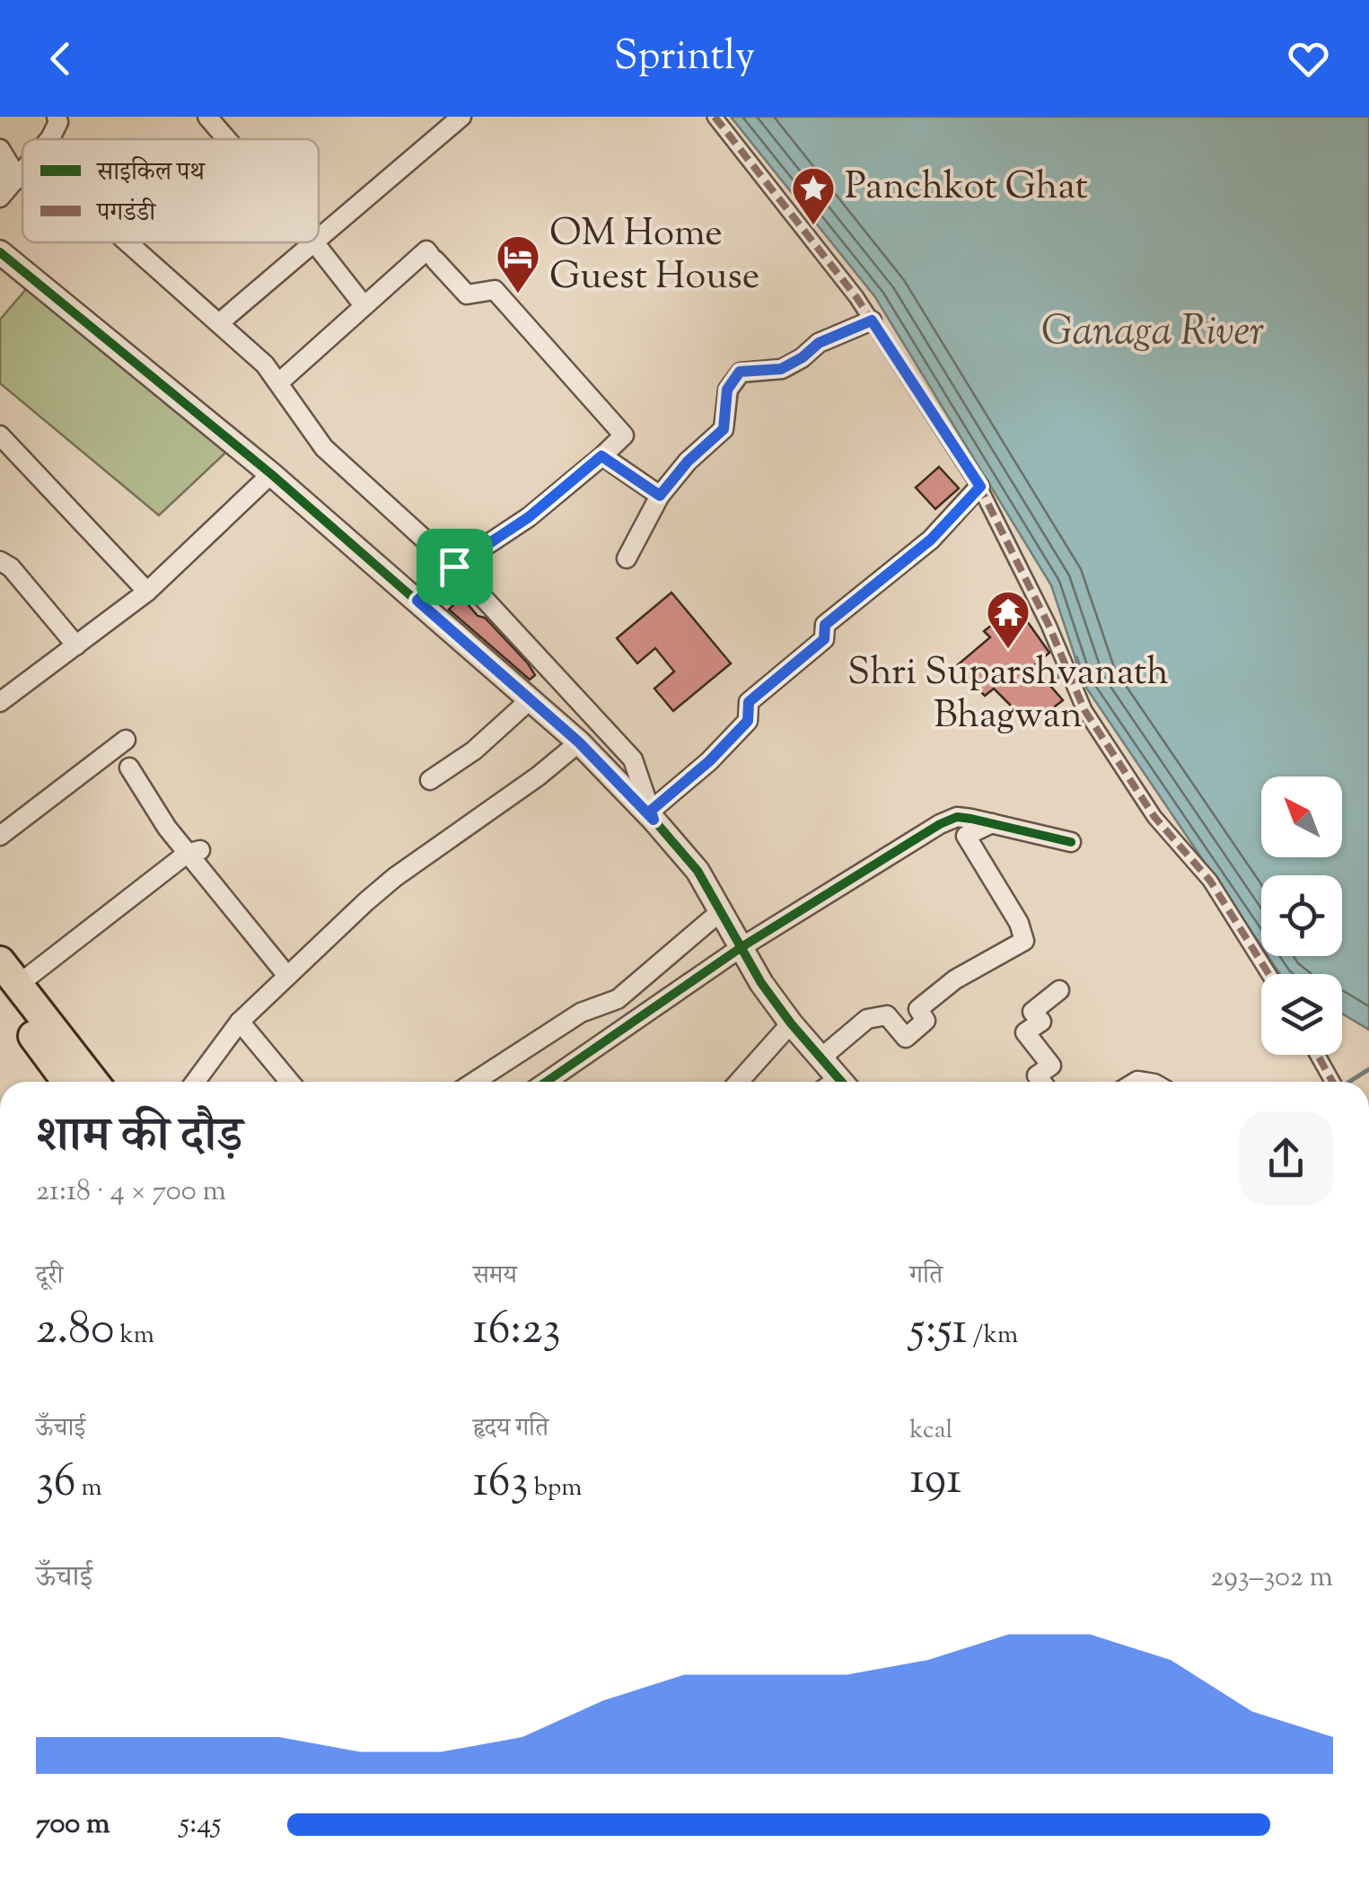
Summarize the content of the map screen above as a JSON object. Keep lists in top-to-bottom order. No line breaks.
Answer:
{"water":["Ganaga River"],"places":{"place":["Panchkot Ghat"],"hotel":["OM Home Guest House"],"temple":["Shri Suparshvanath Bhagwan"]},"legend":["साइकिल पथ","पगडंडी"],"north":"top left","page":{"header":"Sprintly","heading":["शाम की दौड़","21:18 · 4 × 700 m"],"stats":[["दूरी","2.80 km"],["समय","16:23"],["गति","5:51 /km"],["ऊँचाई","36 m"],["हृदय गति","163 bpm"],["kcal","191"]],"chart":["ऊँचाई","293–302 m"],"list":[{"name":"700 m","note":"5:45"}]}}
